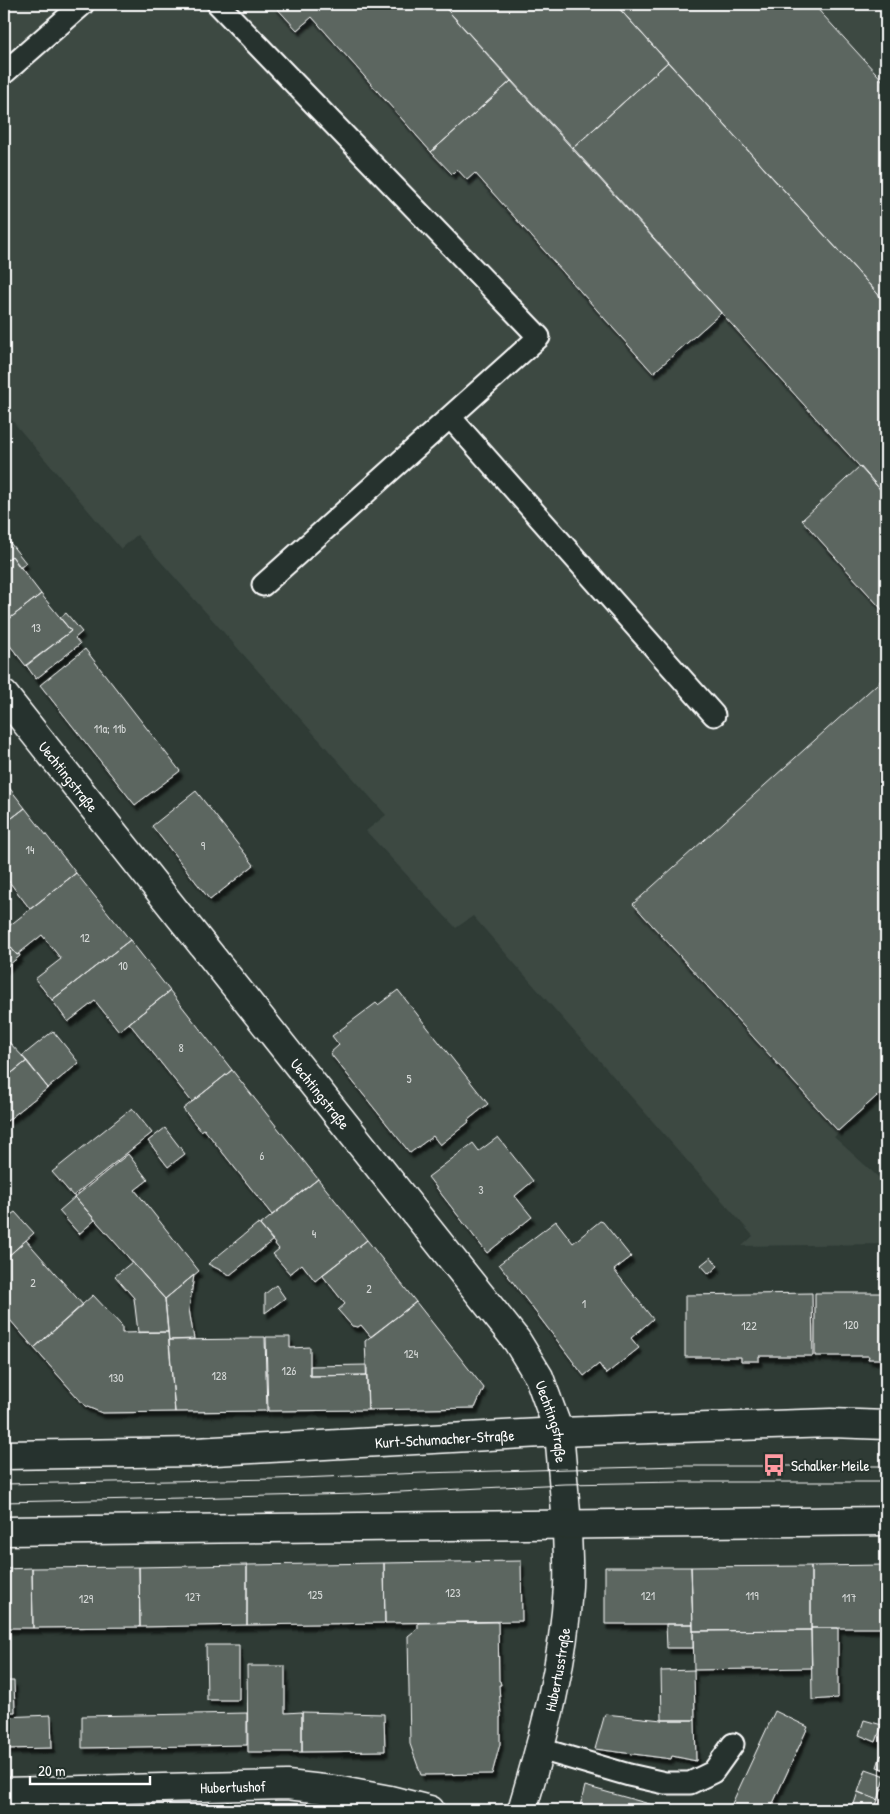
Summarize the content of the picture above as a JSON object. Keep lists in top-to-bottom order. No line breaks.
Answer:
{"streets":{"main road":["Uechtingstraße","Kurt-Schumacher-Straße","Hubertusstraße","Hubertushof"]},"crossings":[["Uechtingstraße","Kurt-Schumacher-Straße"],["Uechtingstraße","Hubertusstraße"]],"places":{"bus stop":["Schalker Meile"]},"house_numbers":["13","11a; 11b","9","14","12","10","8","5","6","3","4","2","2","1","120","122","124","126","128","130","123","125","121","119","127","117","129"],"scale_bar":"20 m"}
